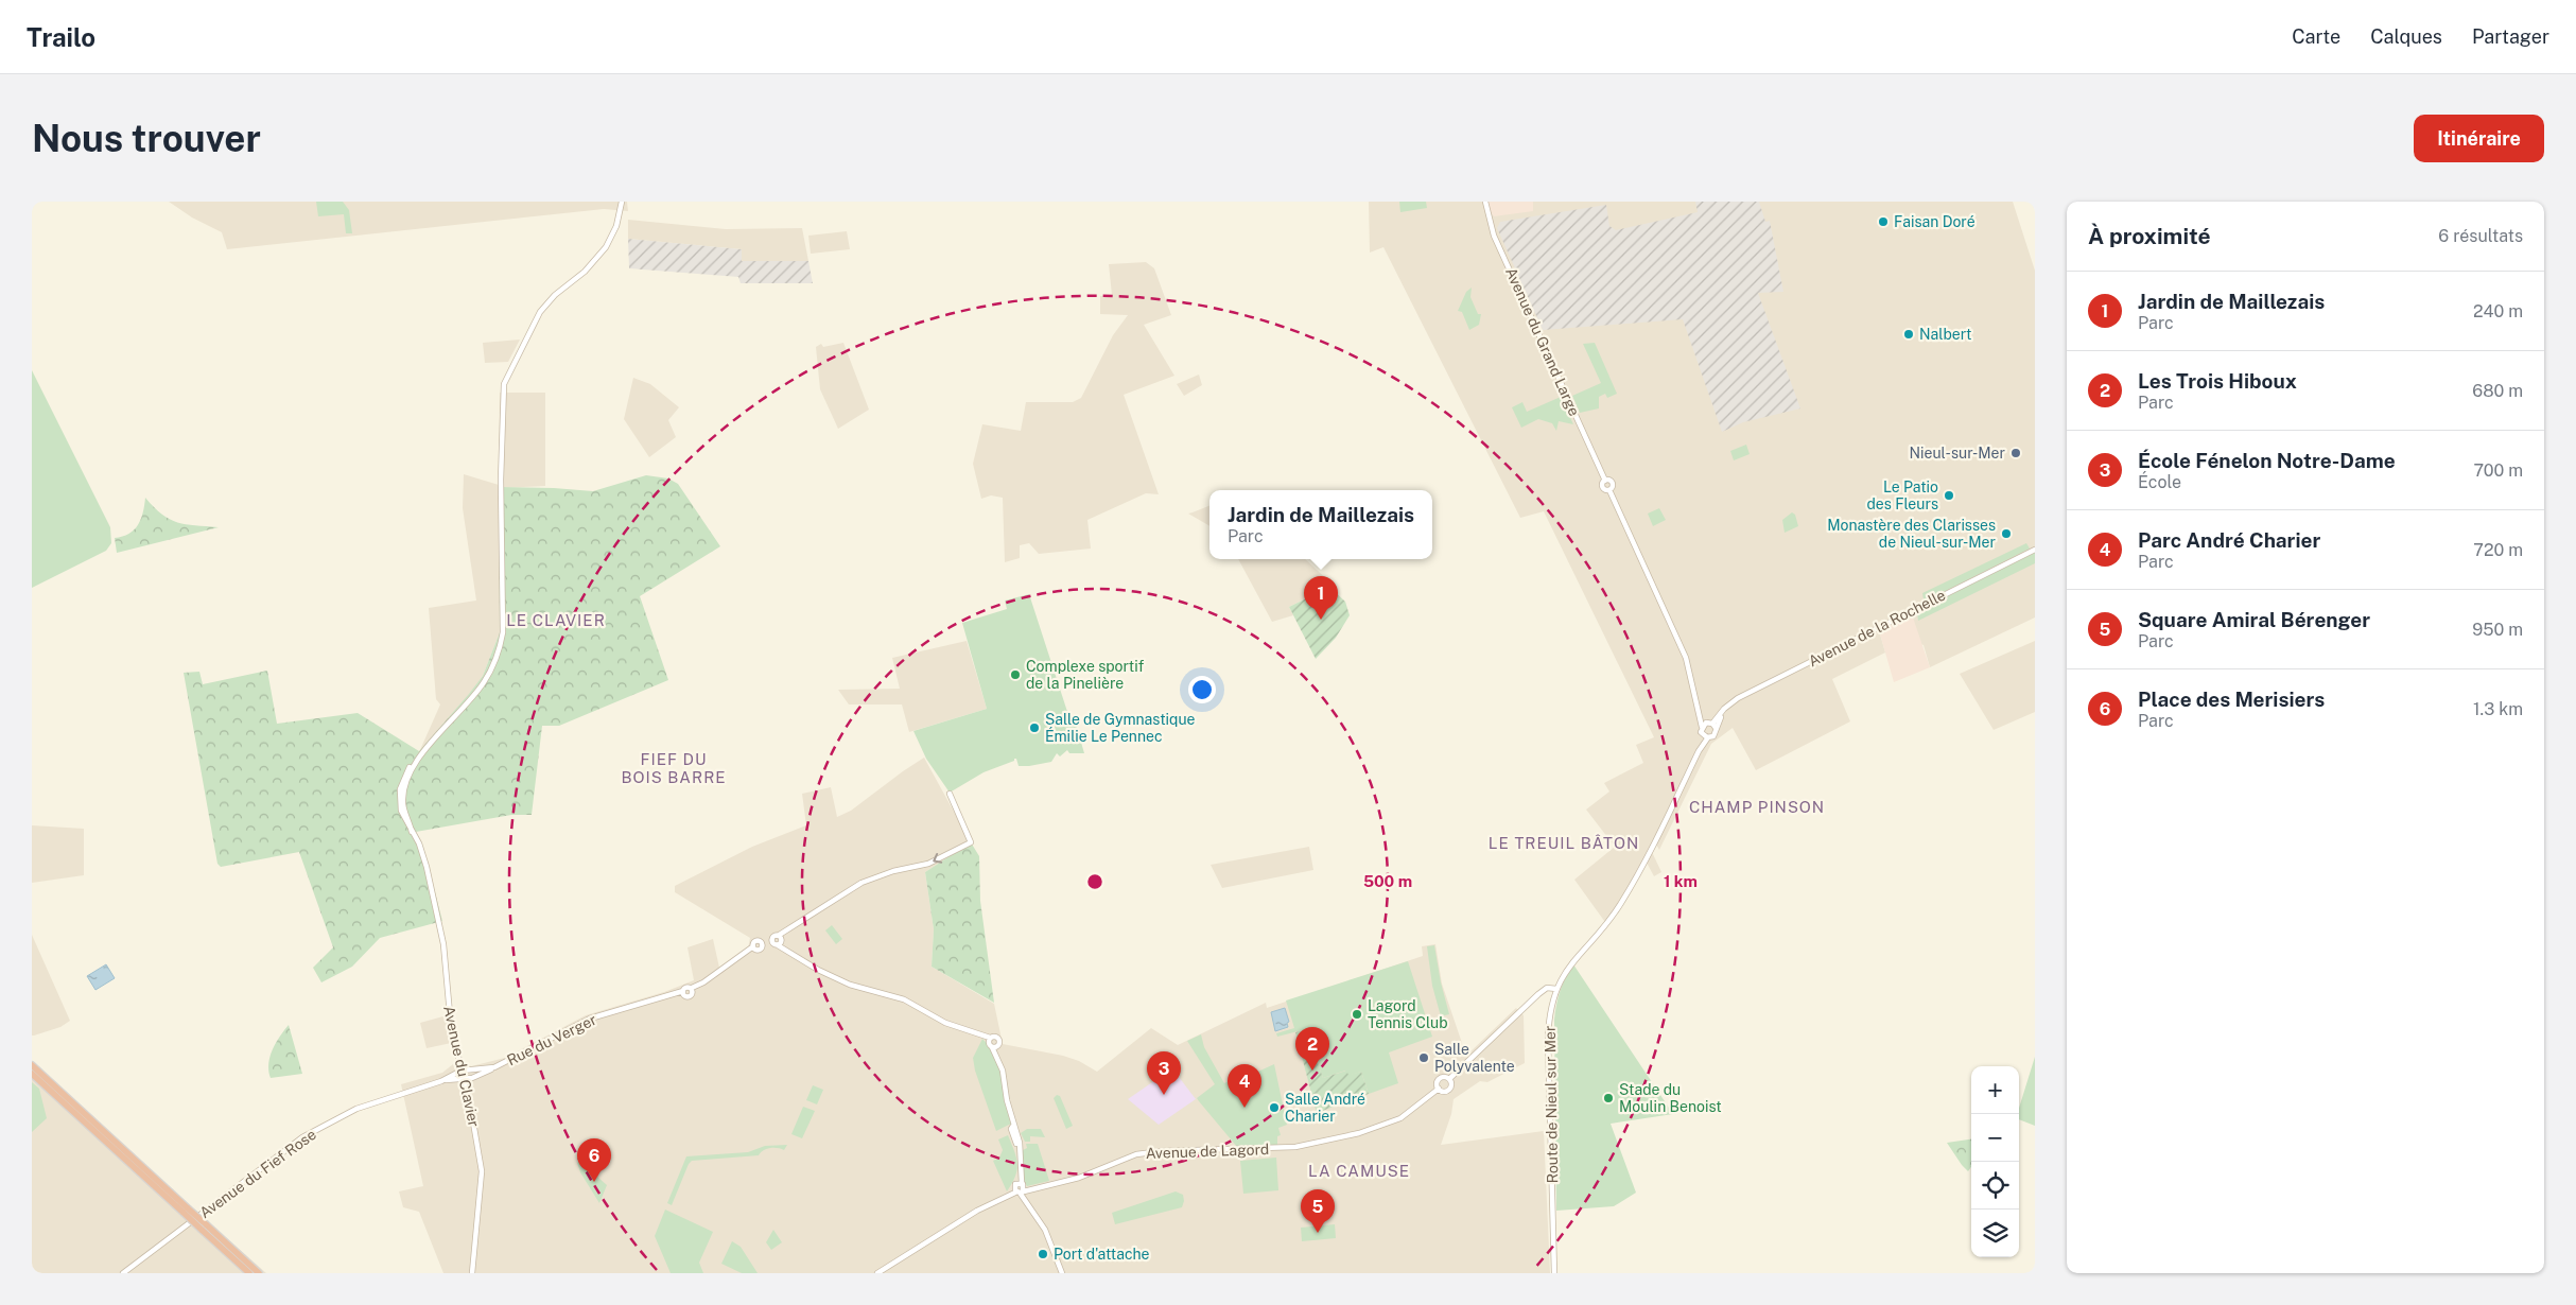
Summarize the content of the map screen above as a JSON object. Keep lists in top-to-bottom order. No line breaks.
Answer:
{"streets":{"street":["Avenue du Grand Large","Avenue de la Rochelle","Rue du Verger","Avenue du Clavier","Route de Nieul sur Mer","Avenue de Lagord","Avenue du Fief Rose"]},"crossings":[["Avenue du Grand Large","Avenue de la Rochelle"],["Rue du Verger","Avenue du Clavier"],["Rue du Verger","Avenue du Fief Rose"],["Avenue du Clavier","Avenue du Fief Rose"]],"districts":["LE CLAVIER","FIEF DU BOIS BARRE","CHAMP PINSON","LE TREUIL BÂTON","LA CAMUSE"],"places":["Faisan Doré","Nalbert","Nieul-sur-Mer","Le Patio des Fleurs","Monastère des Clarisses de Nieul-sur-Mer","Complexe sportif de la Pinelière","Salle de Gymnastique Émilie Le Pennec","Lagord Tennis Club","Salle Polyvalente","Stade du Moulin Benoist","Salle André Charier","Port d'attache"],"page":{"header":"Trailo","nav":["Carte","Calques","Partager"],"buttons":"Itinéraire","title":"Nous trouver","heading":["À proximité","6 résultats"],"list":[{"mark":"1","name":"Jardin de Maillezais","note":"Parc","value":"240 m"},{"mark":"2","name":"Les Trois Hiboux","note":"Parc","value":"680 m"},{"mark":"3","name":"École Fénelon Notre-Dame","note":"École","value":"700 m"},{"mark":"4","name":"Parc André Charier","note":"Parc","value":"720 m"},{"mark":"5","name":"Square Amiral Bérenger","note":"Parc","value":"950 m"},{"mark":"6","name":"Place des Merisiers","note":"Parc","value":"1.3 km"}],"popup":["Jardin de Maillezais","Parc"],"pins":["1","2","3","4","6","5"],"map_buttons":["+","−"]},"rings":["500 m","1 km"]}
